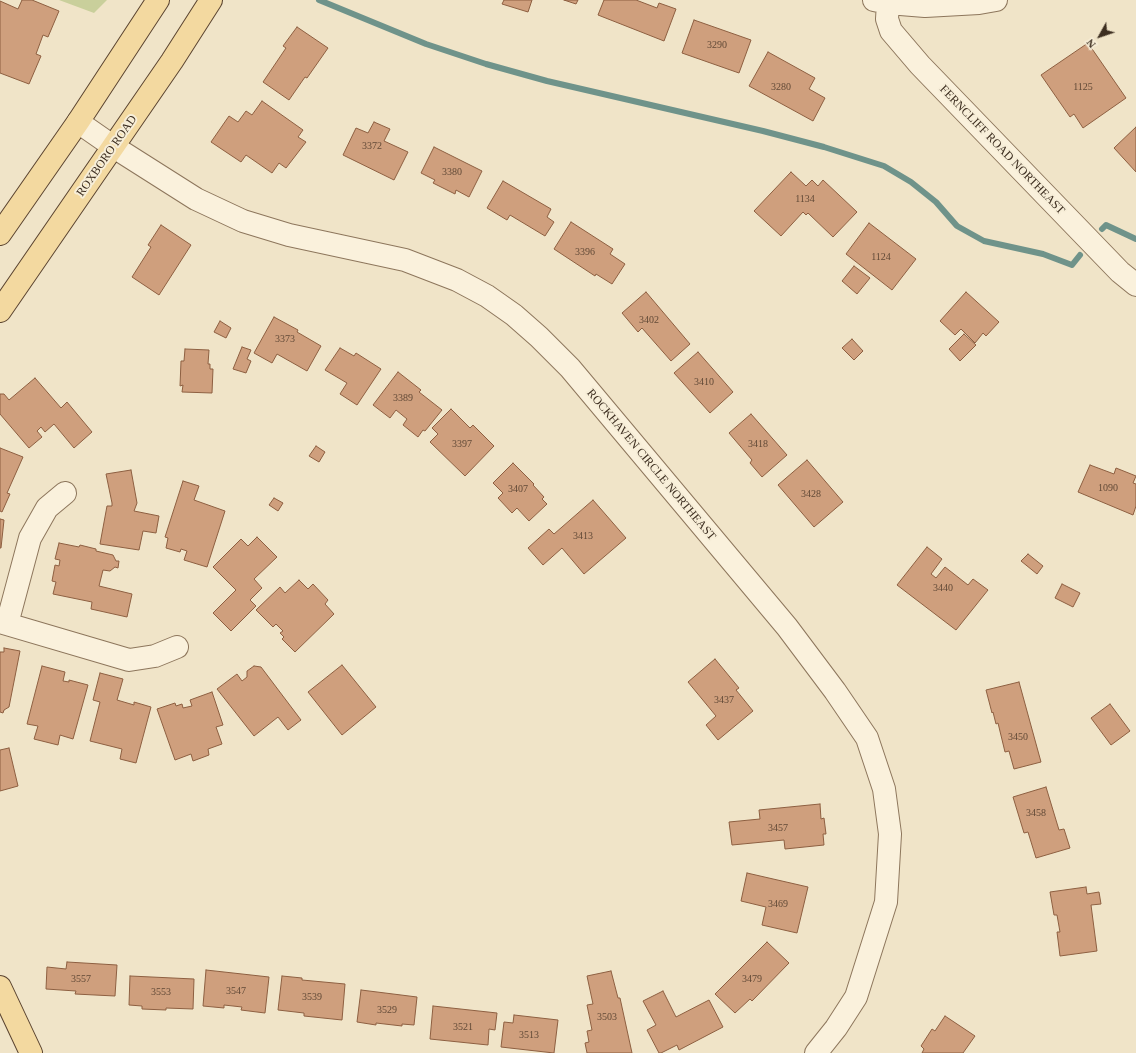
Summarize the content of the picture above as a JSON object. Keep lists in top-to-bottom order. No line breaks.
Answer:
{"streets":{"main road":["ROXBORO ROAD"],"street":["FERNCLIFF ROAD NORTHEAST","ROCKHAVEN CIRCLE NORTHEAST"]},"crossings":[["ROXBORO ROAD","ROCKHAVEN CIRCLE NORTHEAST"]],"house_numbers":["3290","3280","1125","3372","3380","1134","3396","1124","3402","3373","3410","3389","3397","3418","1090","3407","3428","3413","3440","3437","3450","3458","3457","3469","3557","3479","3547","3553","3539","3529","3503","3521","3513"],"north":"bottom left"}
